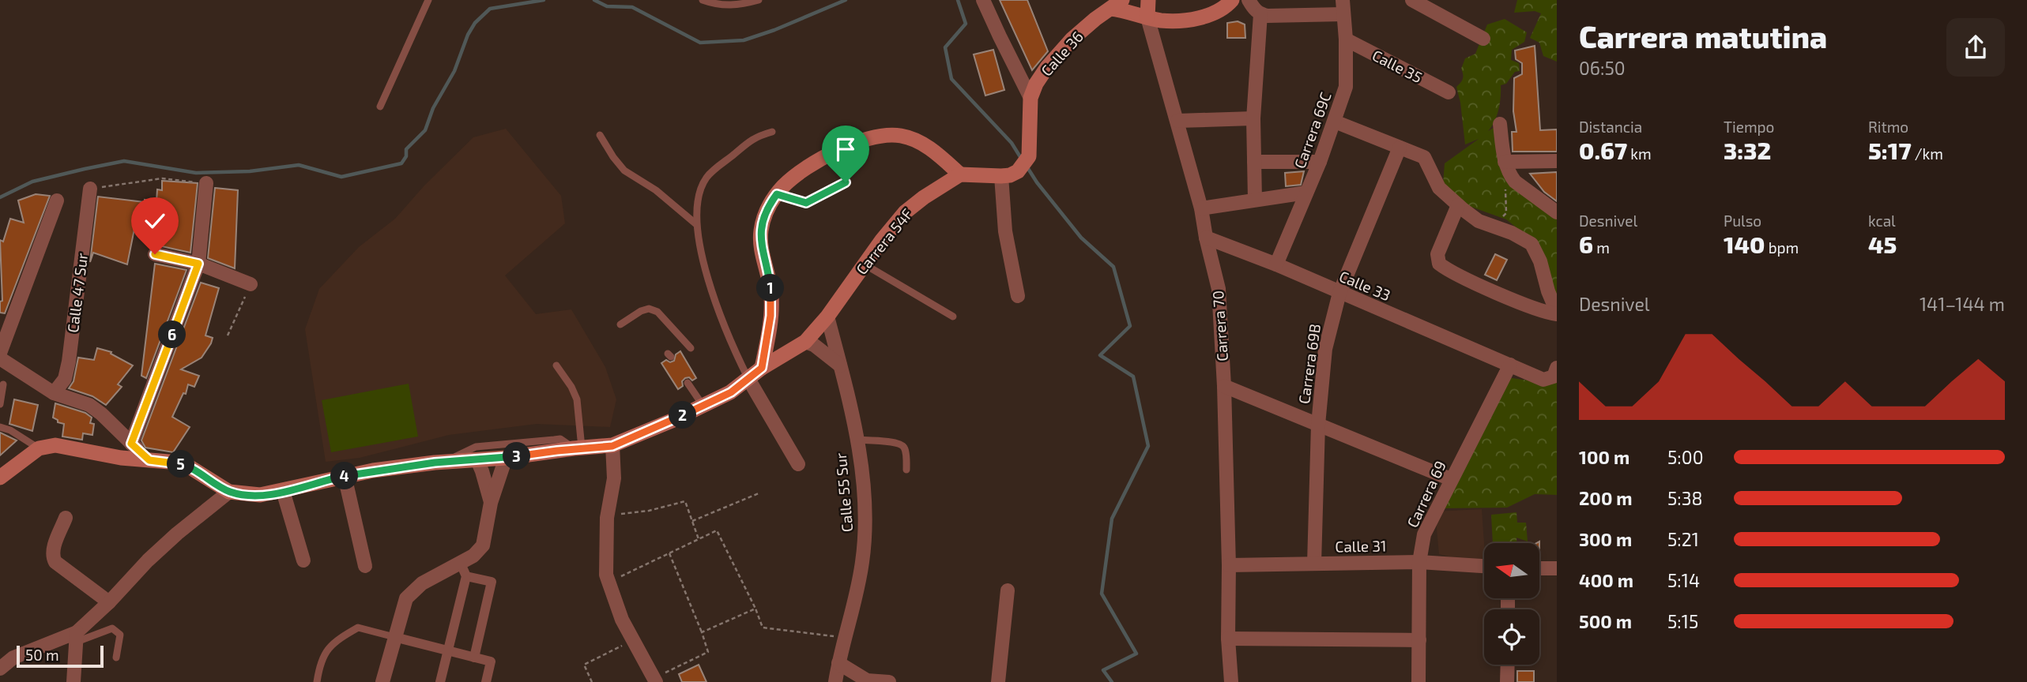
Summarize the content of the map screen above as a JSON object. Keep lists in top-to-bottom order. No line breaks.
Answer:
{"streets":{"main road":["Calle 36","Carrera 54F"],"street":["Calle 35","Carrera 69C","Calle 33","Calle 47 Sur","Carrera 70","Carrera 69B","Calle 55 Sur","Carrera 69","Calle 31"]},"crossings":[["Calle 35","Carrera 69C"],["Carrera 69C","Calle 33"],["Carrera 54F","Calle 55 Sur"],["Calle 33","Carrera 70"],["Calle 33","Carrera 69B"],["Calle 33","Carrera 69"],["Carrera 70","Calle 31"],["Carrera 69B","Calle 31"],["Carrera 69","Calle 31"]],"scale_bar":"50 m","north":"left","page":{"heading":["Carrera matutina","06:50"],"stats":[["Distancia","0.67 km"],["Tiempo","3:32"],["Ritmo","5:17 /km"],["Desnivel","6 m"],["Pulso","140 bpm"],["kcal","45"]],"pins":["1","6","2","3","5","4"],"chart":["Desnivel","141–144 m"],"list":[{"name":"100 m","note":"5:00"},{"name":"200 m","note":"5:38"},{"name":"300 m","note":"5:21"},{"name":"400 m","note":"5:14"},{"name":"500 m","note":"5:15"}],"scale":"50 m"}}
